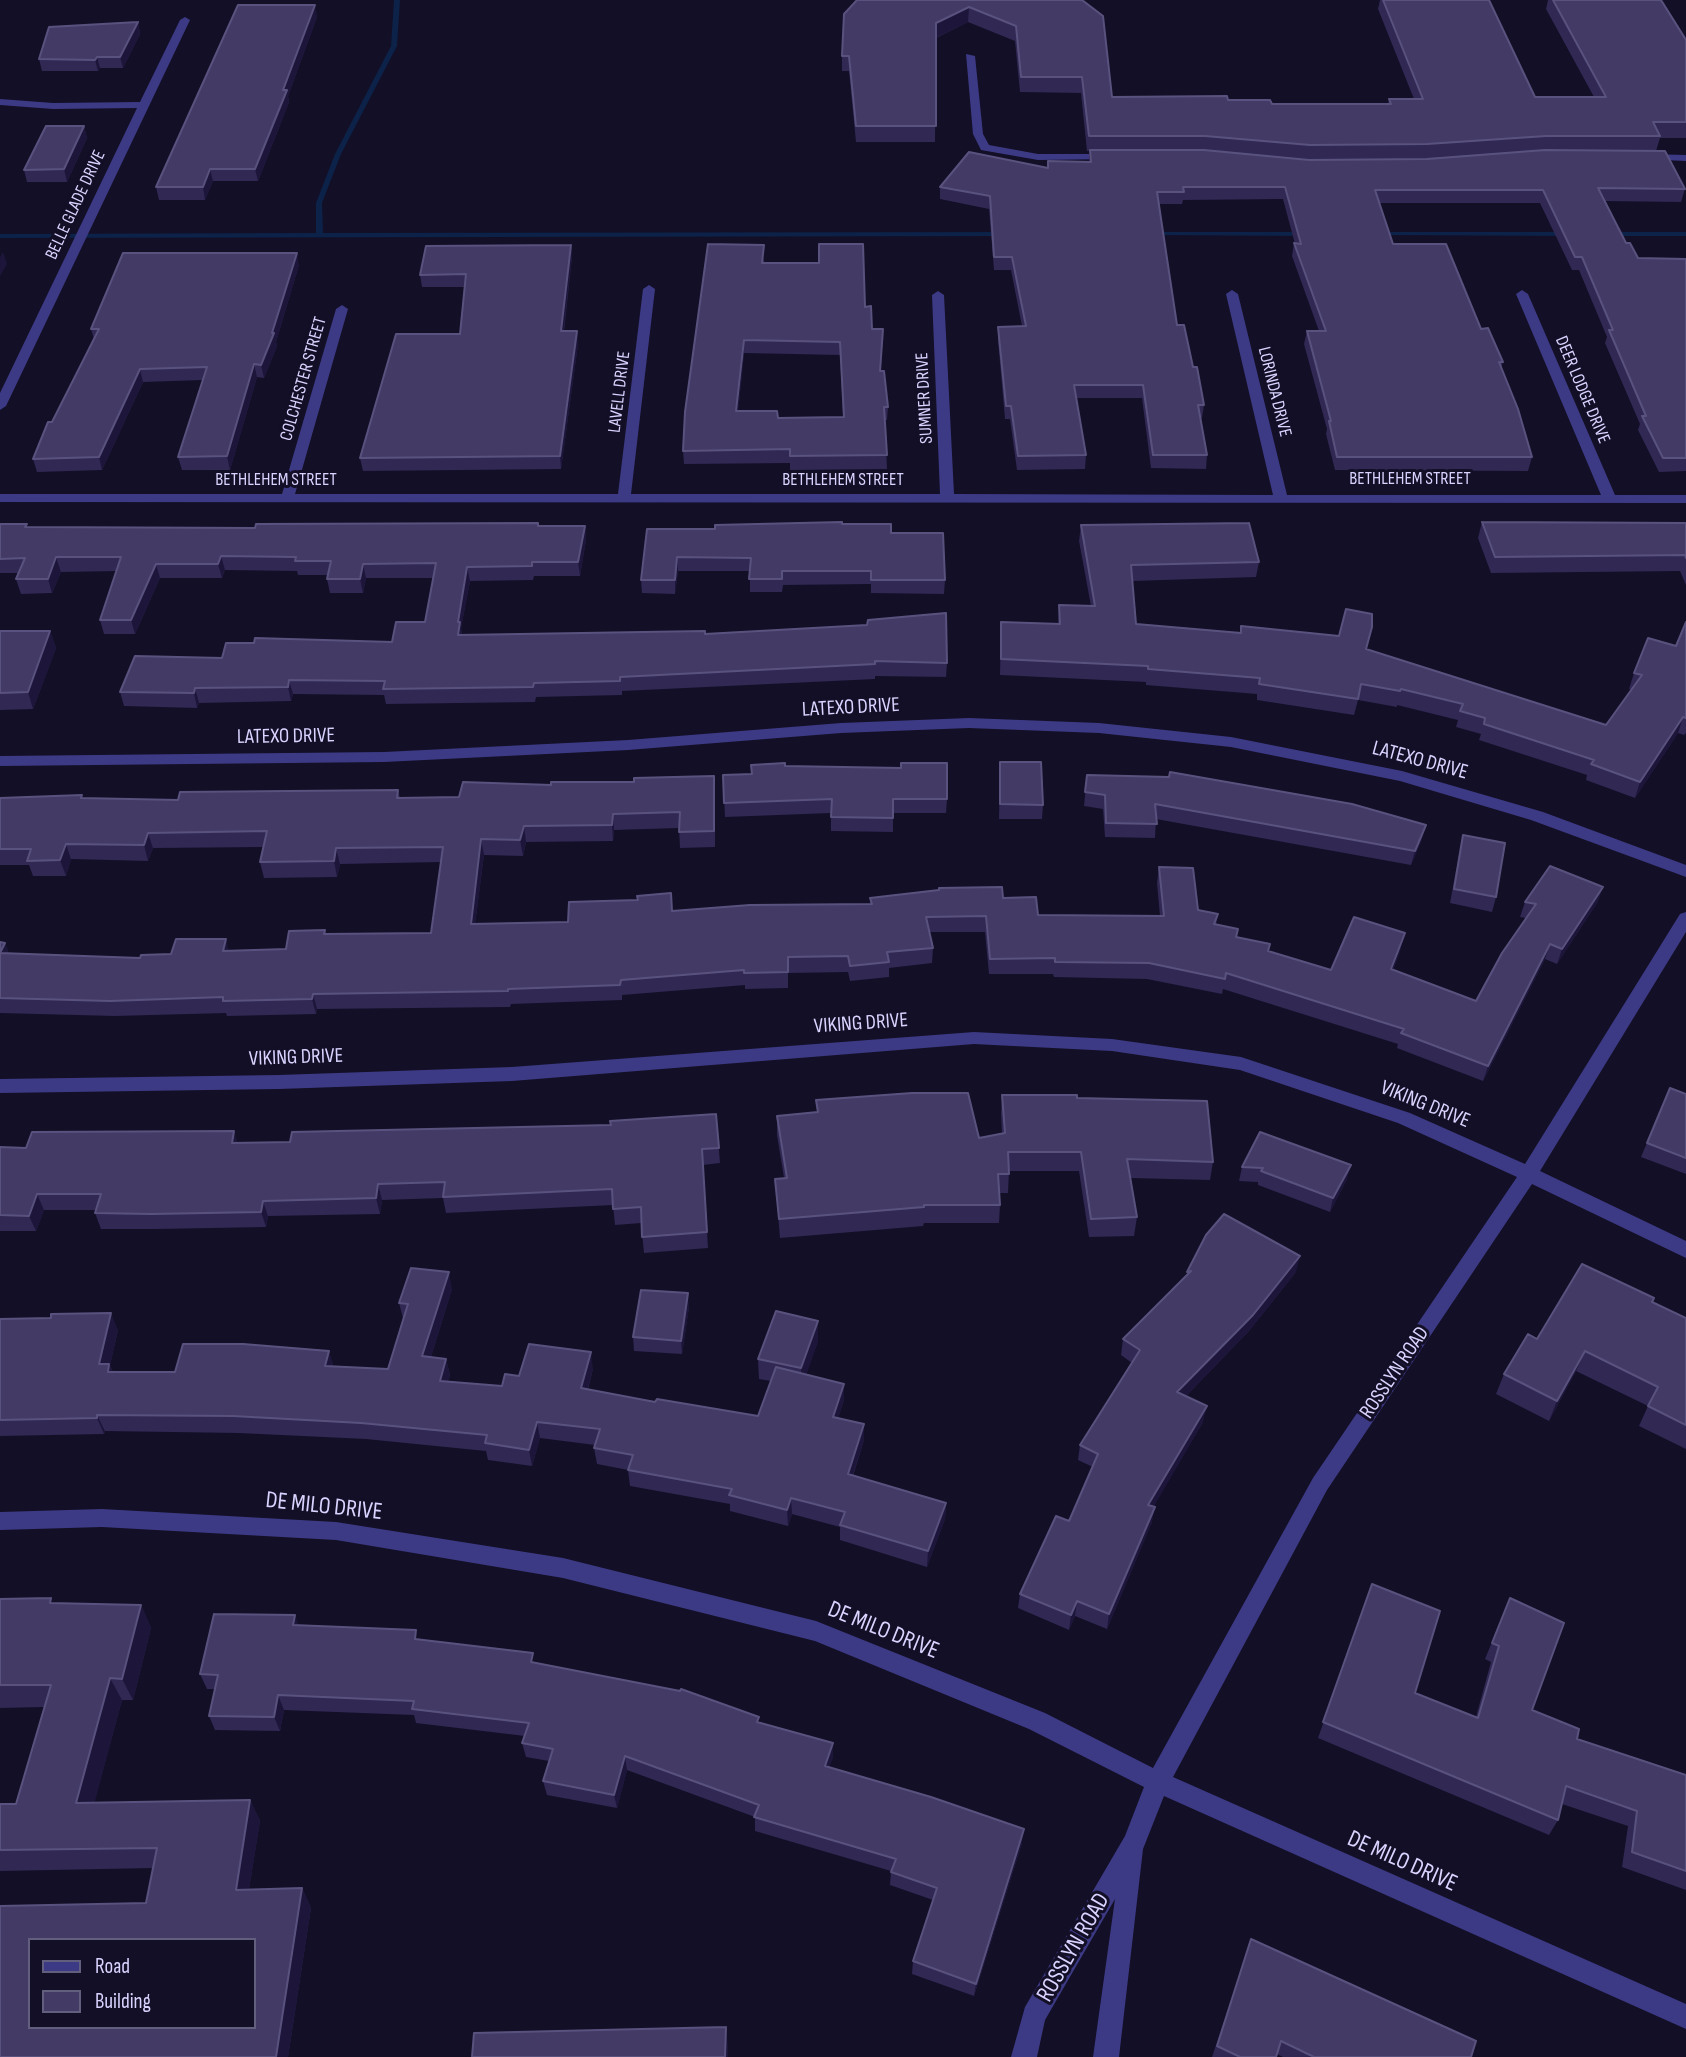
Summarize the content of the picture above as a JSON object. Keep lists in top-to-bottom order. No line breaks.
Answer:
{"streets":{"street":["BELLE GLADE DRIVE","COLCHESTER STREET","DEER LODGE DRIVE","LAVELL DRIVE","LORINDA DRIVE","SUMNER DRIVE","BETHLEHEM STREET","LATEXO DRIVE","VIKING DRIVE","ROSSLYN ROAD","DE MILO DRIVE"]},"crossings":[["COLCHESTER STREET","BETHLEHEM STREET"],["DEER LODGE DRIVE","BETHLEHEM STREET"],["LAVELL DRIVE","BETHLEHEM STREET"],["LORINDA DRIVE","BETHLEHEM STREET"],["SUMNER DRIVE","BETHLEHEM STREET"],["VIKING DRIVE","ROSSLYN ROAD"],["ROSSLYN ROAD","DE MILO DRIVE"]],"legend":["Road","Building"]}
